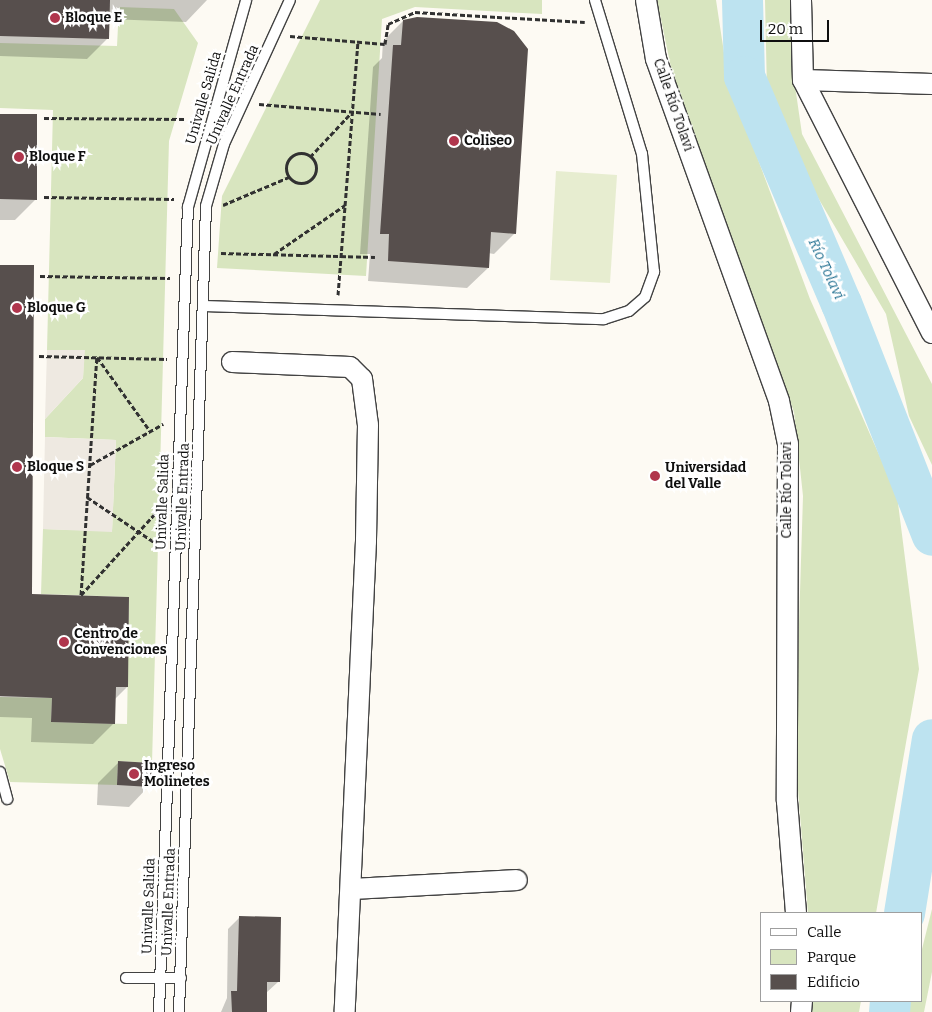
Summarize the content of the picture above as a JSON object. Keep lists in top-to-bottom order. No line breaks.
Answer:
{"streets":{"street":["Calle Río Tolavi"],"lane":["Univalle Entrada","Univalle Salida"]},"water":["Río Tolavi"],"places":["Bloque E","Coliseo","Bloque F","Bloque G","Bloque S","Universidad del Valle","Centro de Convenciones","Ingreso Molinetes"],"legend":["Calle","Parque","Edificio"],"scale_bar":"20 m"}
